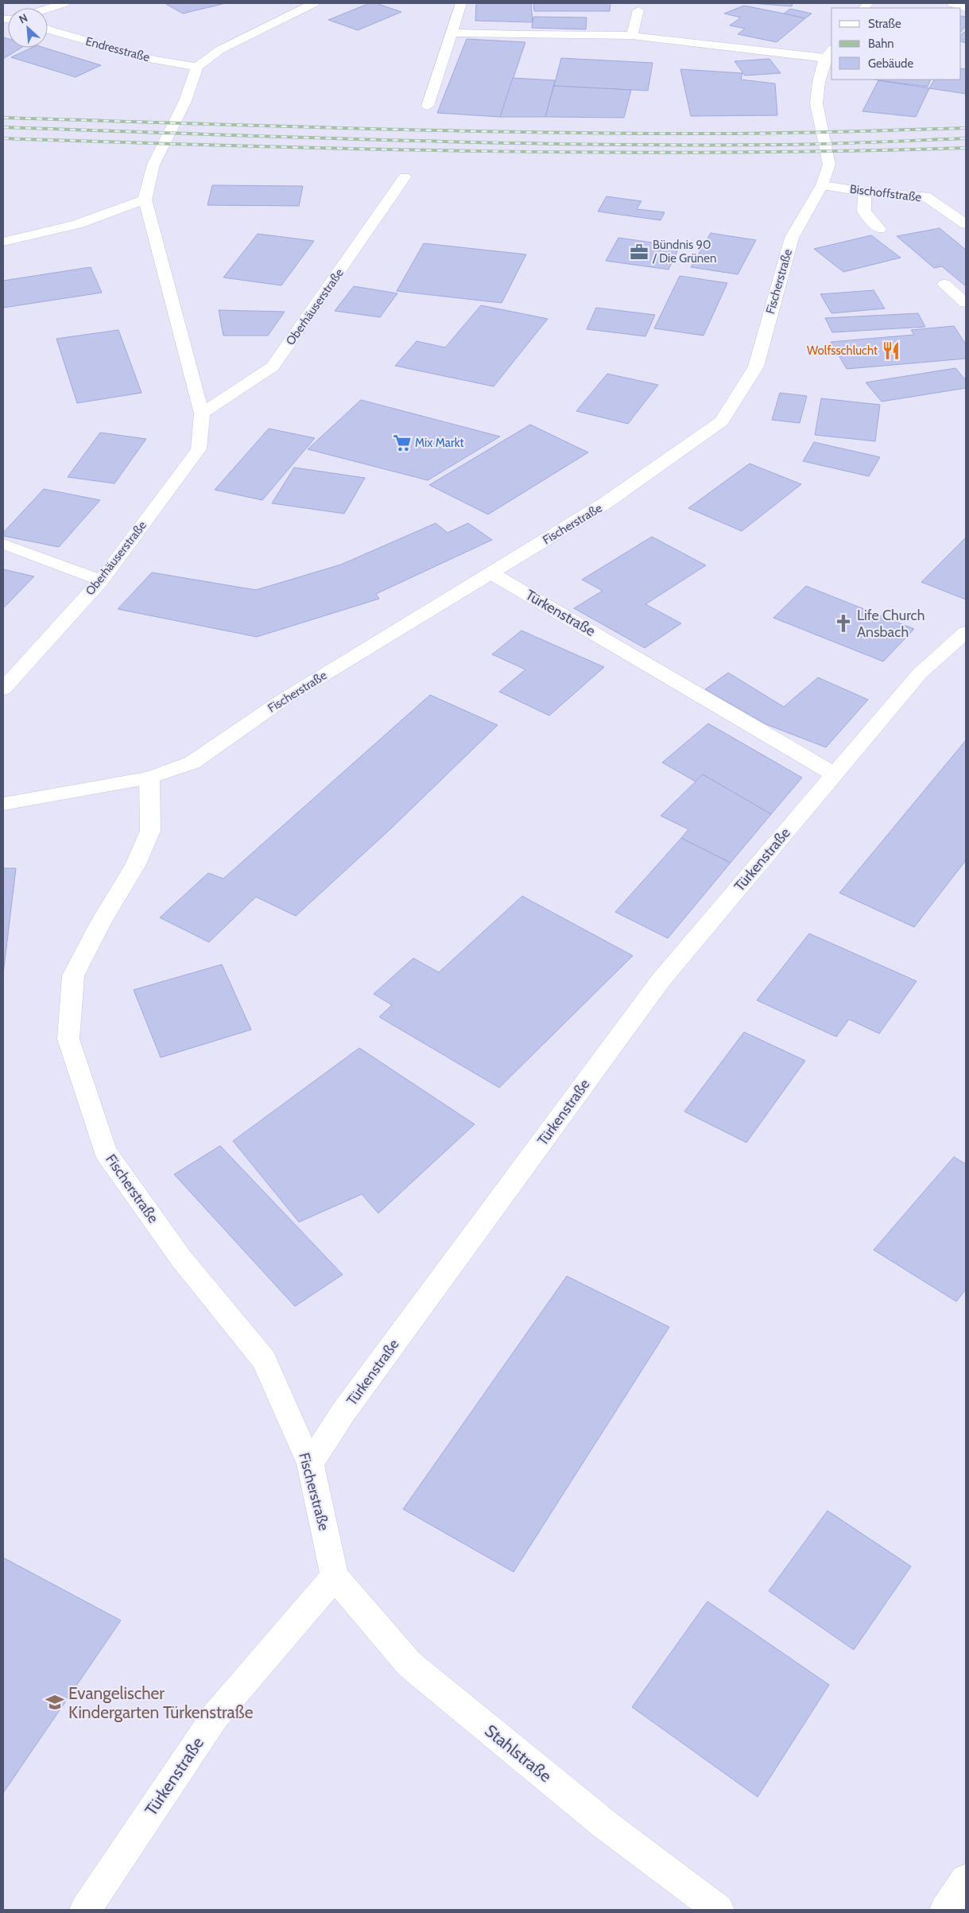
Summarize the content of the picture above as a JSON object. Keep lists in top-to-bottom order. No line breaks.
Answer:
{"streets":{"street":["Endresstraße","Bischoffstraße","Fischerstraße","Oberhäuserstraße","Türkenstraße","Stahlstraße"]},"crossings":[["Bischoffstraße","Fischerstraße"],["Fischerstraße","Türkenstraße"],["Fischerstraße","Stahlstraße"],["Türkenstraße","Stahlstraße"]],"places":{"office":["Bündnis 90 / Die Grünen"],"restaurant":["Wolfsschlucht"],"supermarket":["Mix Markt"],"church":["Life Church Ansbach"],"school or university":["Evangelischer Kindergarten Türkenstraße"]},"legend":["Straße","Bahn","Gebäude"],"north":"top left"}
